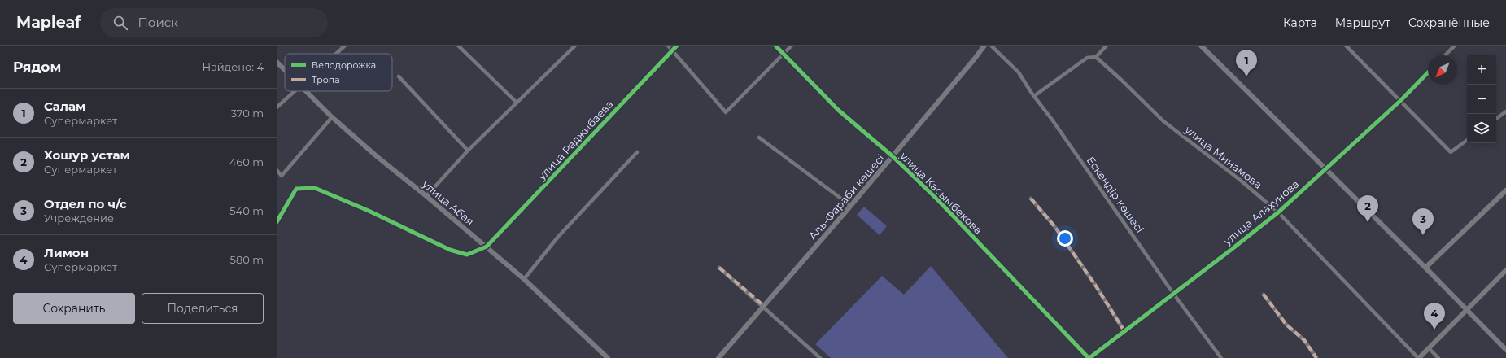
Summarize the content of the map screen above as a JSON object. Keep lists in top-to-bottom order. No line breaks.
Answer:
{"streets":{"main road":["Аль-Фараби көшесі","улица Абая"],"street":["улица Раджибаева","улица Минамова","улица Касымбекова","Ескендір көшесі","улица Алахунова"]},"crossings":[["улица Раджибаева","улица Абая"],["улица Минамова","улица Алахунова"],["улица Касымбекова","Аль-Фараби көшесі"],["улица Касымбекова","улица Алахунова"],["Ескендір көшесі","улица Алахунова"]],"legend":["Велодорожка","Тропа"],"north":"bottom left","page":{"header":"Mapleaf","search":"Поиск","nav":["Карта","Маршрут","Сохранённые"],"heading":["Рядом","Найдено: 4"],"pins":["1","2","3","4"],"map_buttons":["+","−"],"list":[{"mark":"1","name":"Салам","note":"Супермаркет","value":"370 m"},{"mark":"2","name":"Хошур устам","note":"Супермаркет","value":"460 m"},{"mark":"3","name":"Отдел по ч/с","note":"Учреждение","value":"540 m"},{"mark":"4","name":"Лимон","note":"Супермаркет","value":"580 m"}],"buttons":["Сохранить","Поделиться"]}}
